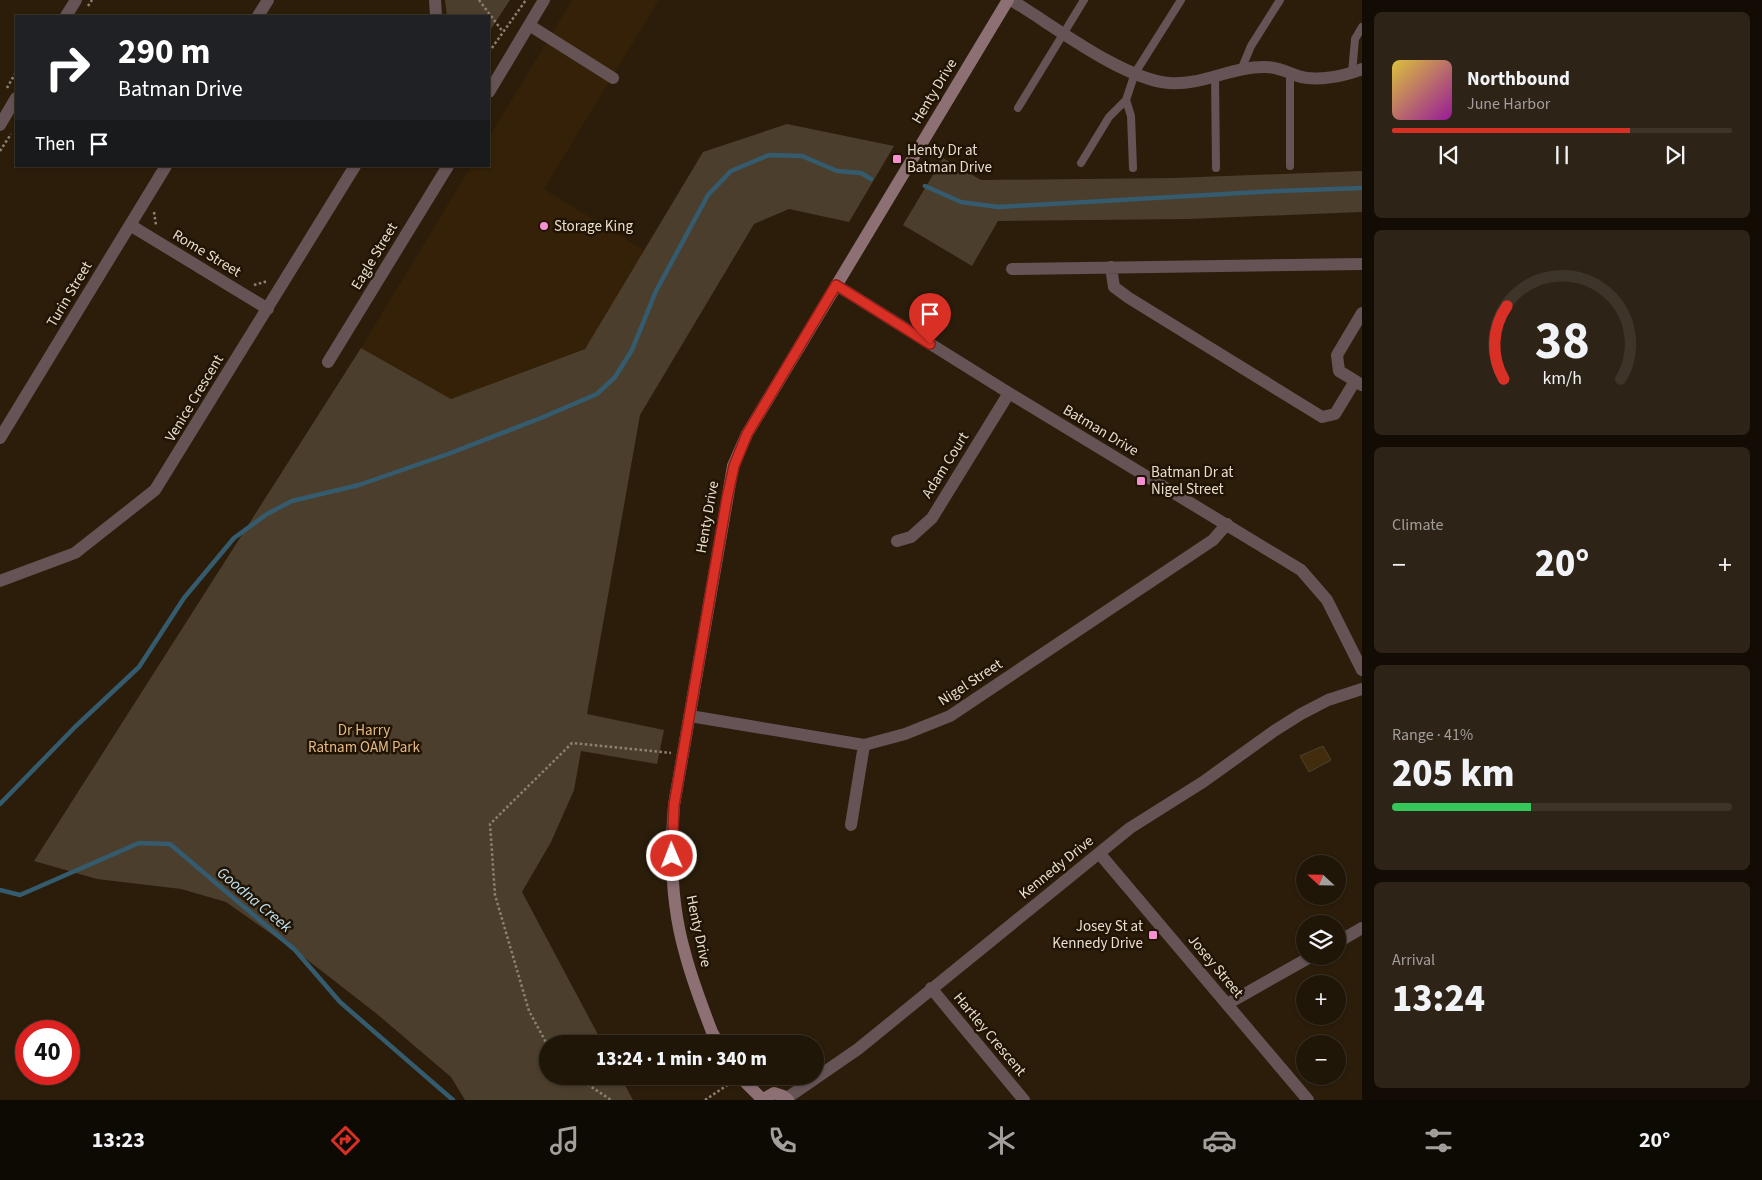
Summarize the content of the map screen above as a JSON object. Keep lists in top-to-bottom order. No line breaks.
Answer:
{"streets":{"street":["Henty Drive","Rome Street","Eagle Street","Turin Street","Venice Crescent","Batman Drive","Adam Court","Nigel Street","Kennedy Drive","Josey Street","Hartley Crescent"]},"crossings":[["Henty Drive","Batman Drive"],["Henty Drive","Nigel Street"],["Rome Street","Turin Street"],["Rome Street","Venice Crescent"],["Batman Drive","Adam Court"],["Batman Drive","Nigel Street"],["Kennedy Drive","Josey Street"],["Kennedy Drive","Hartley Crescent"]],"water":["Goodna Creek"],"parks":["Dr Harry Ratnam OAM Park"],"places":{"transit":["Henty Dr at Batman Drive","Batman Dr at Nigel Street","Josey St at Kennedy Drive"],"other":["Storage King"]},"north":"left","page":{"turn":["290 m","Batman Drive"],"song":["Northbound","June Harbor"],"then":"Then","tile":["Climate",["Range · 41%","205 km"],["Arrival","13:24"]],"heat":["−","20°","+"],"map_buttons":["+","−"],"limit":"40","trip":"13:24 · 1 min · 340 m","tabs":["13:23","20°"],"gauge":["38","km/h"]}}
